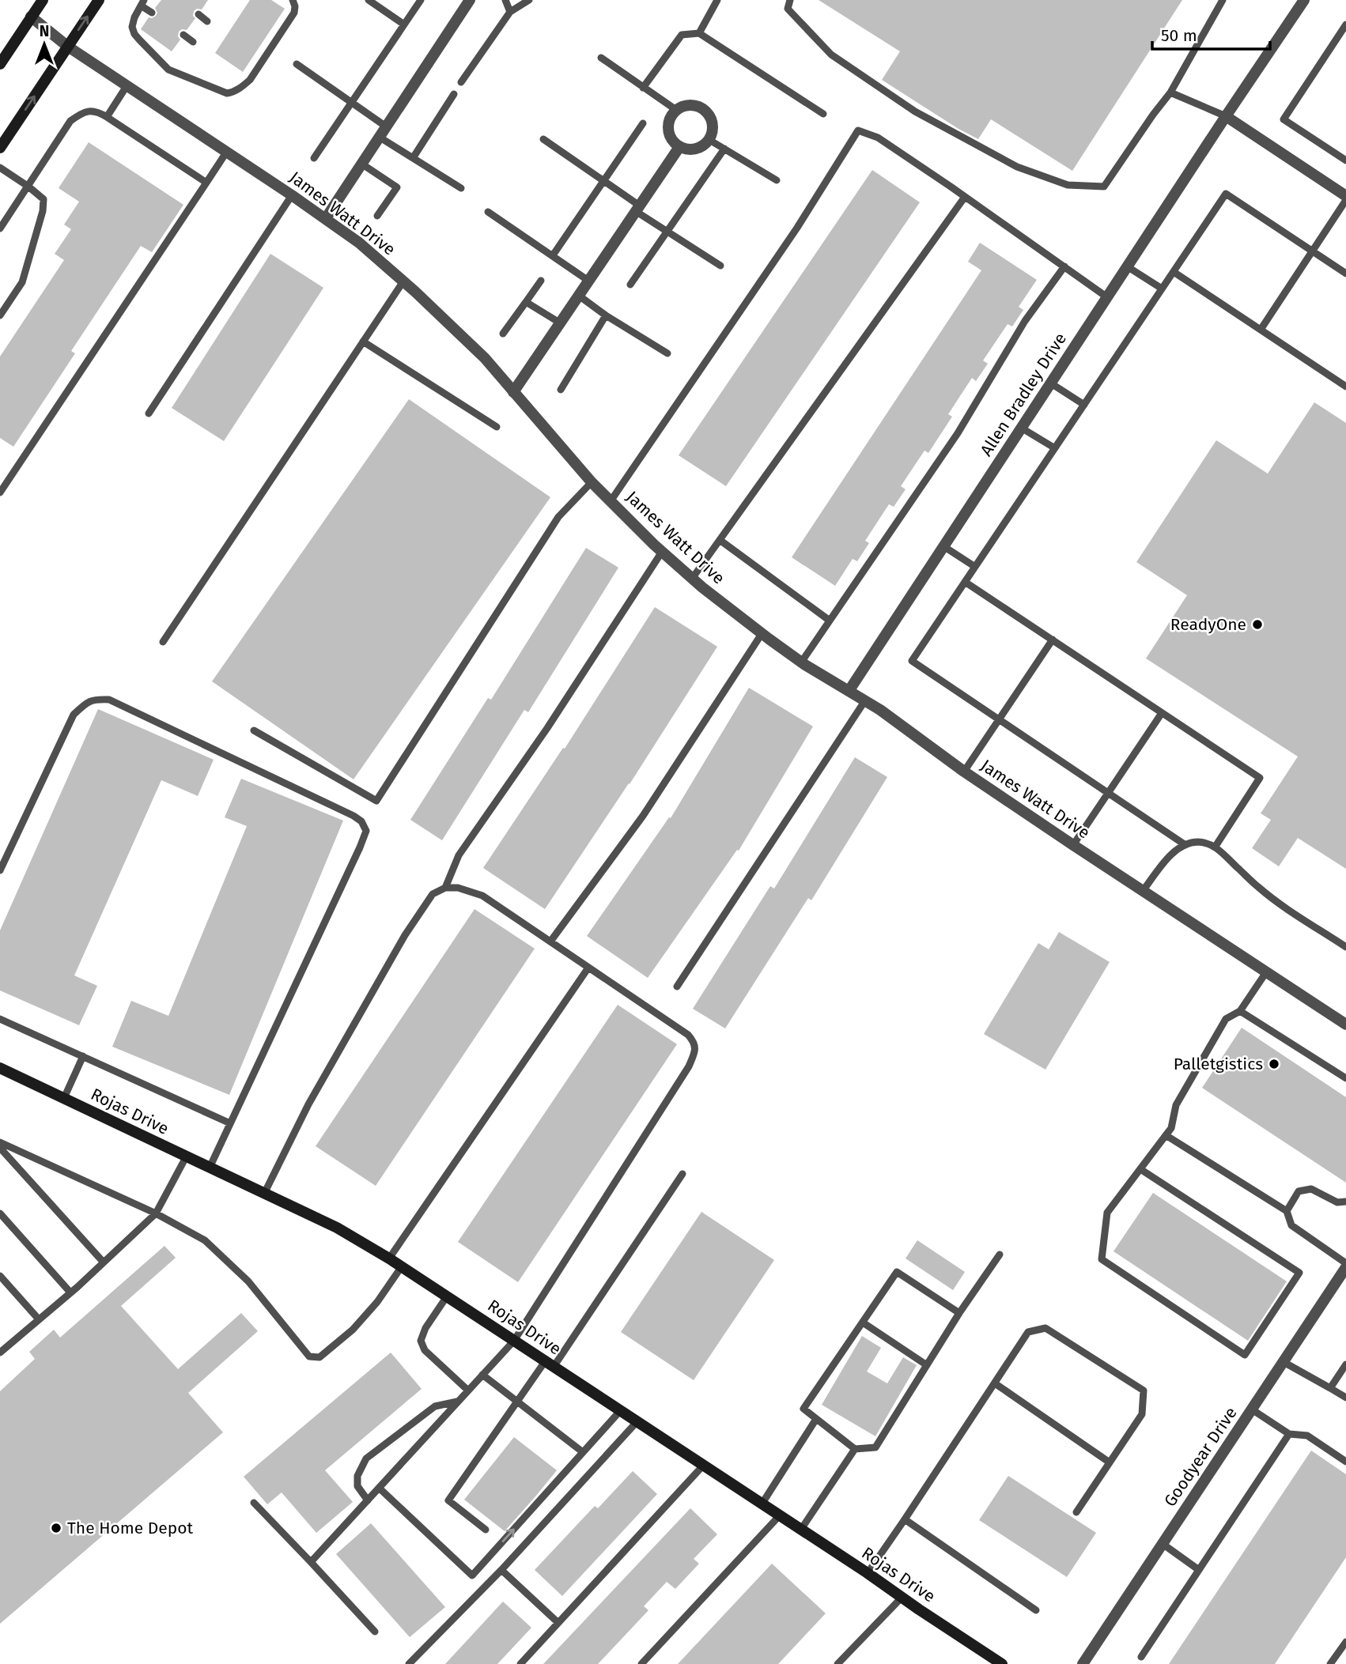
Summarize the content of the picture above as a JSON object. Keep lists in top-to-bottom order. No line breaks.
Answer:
{"streets":{"main road":["Rojas Drive"],"street":["James Watt Drive","Allen Bradley Drive","Goodyear Drive"]},"crossings":[["James Watt Drive","Allen Bradley Drive"]],"places":["ReadyOne","Palletgistics","The Home Depot"],"scale_bar":"50 m","north":"top"}
